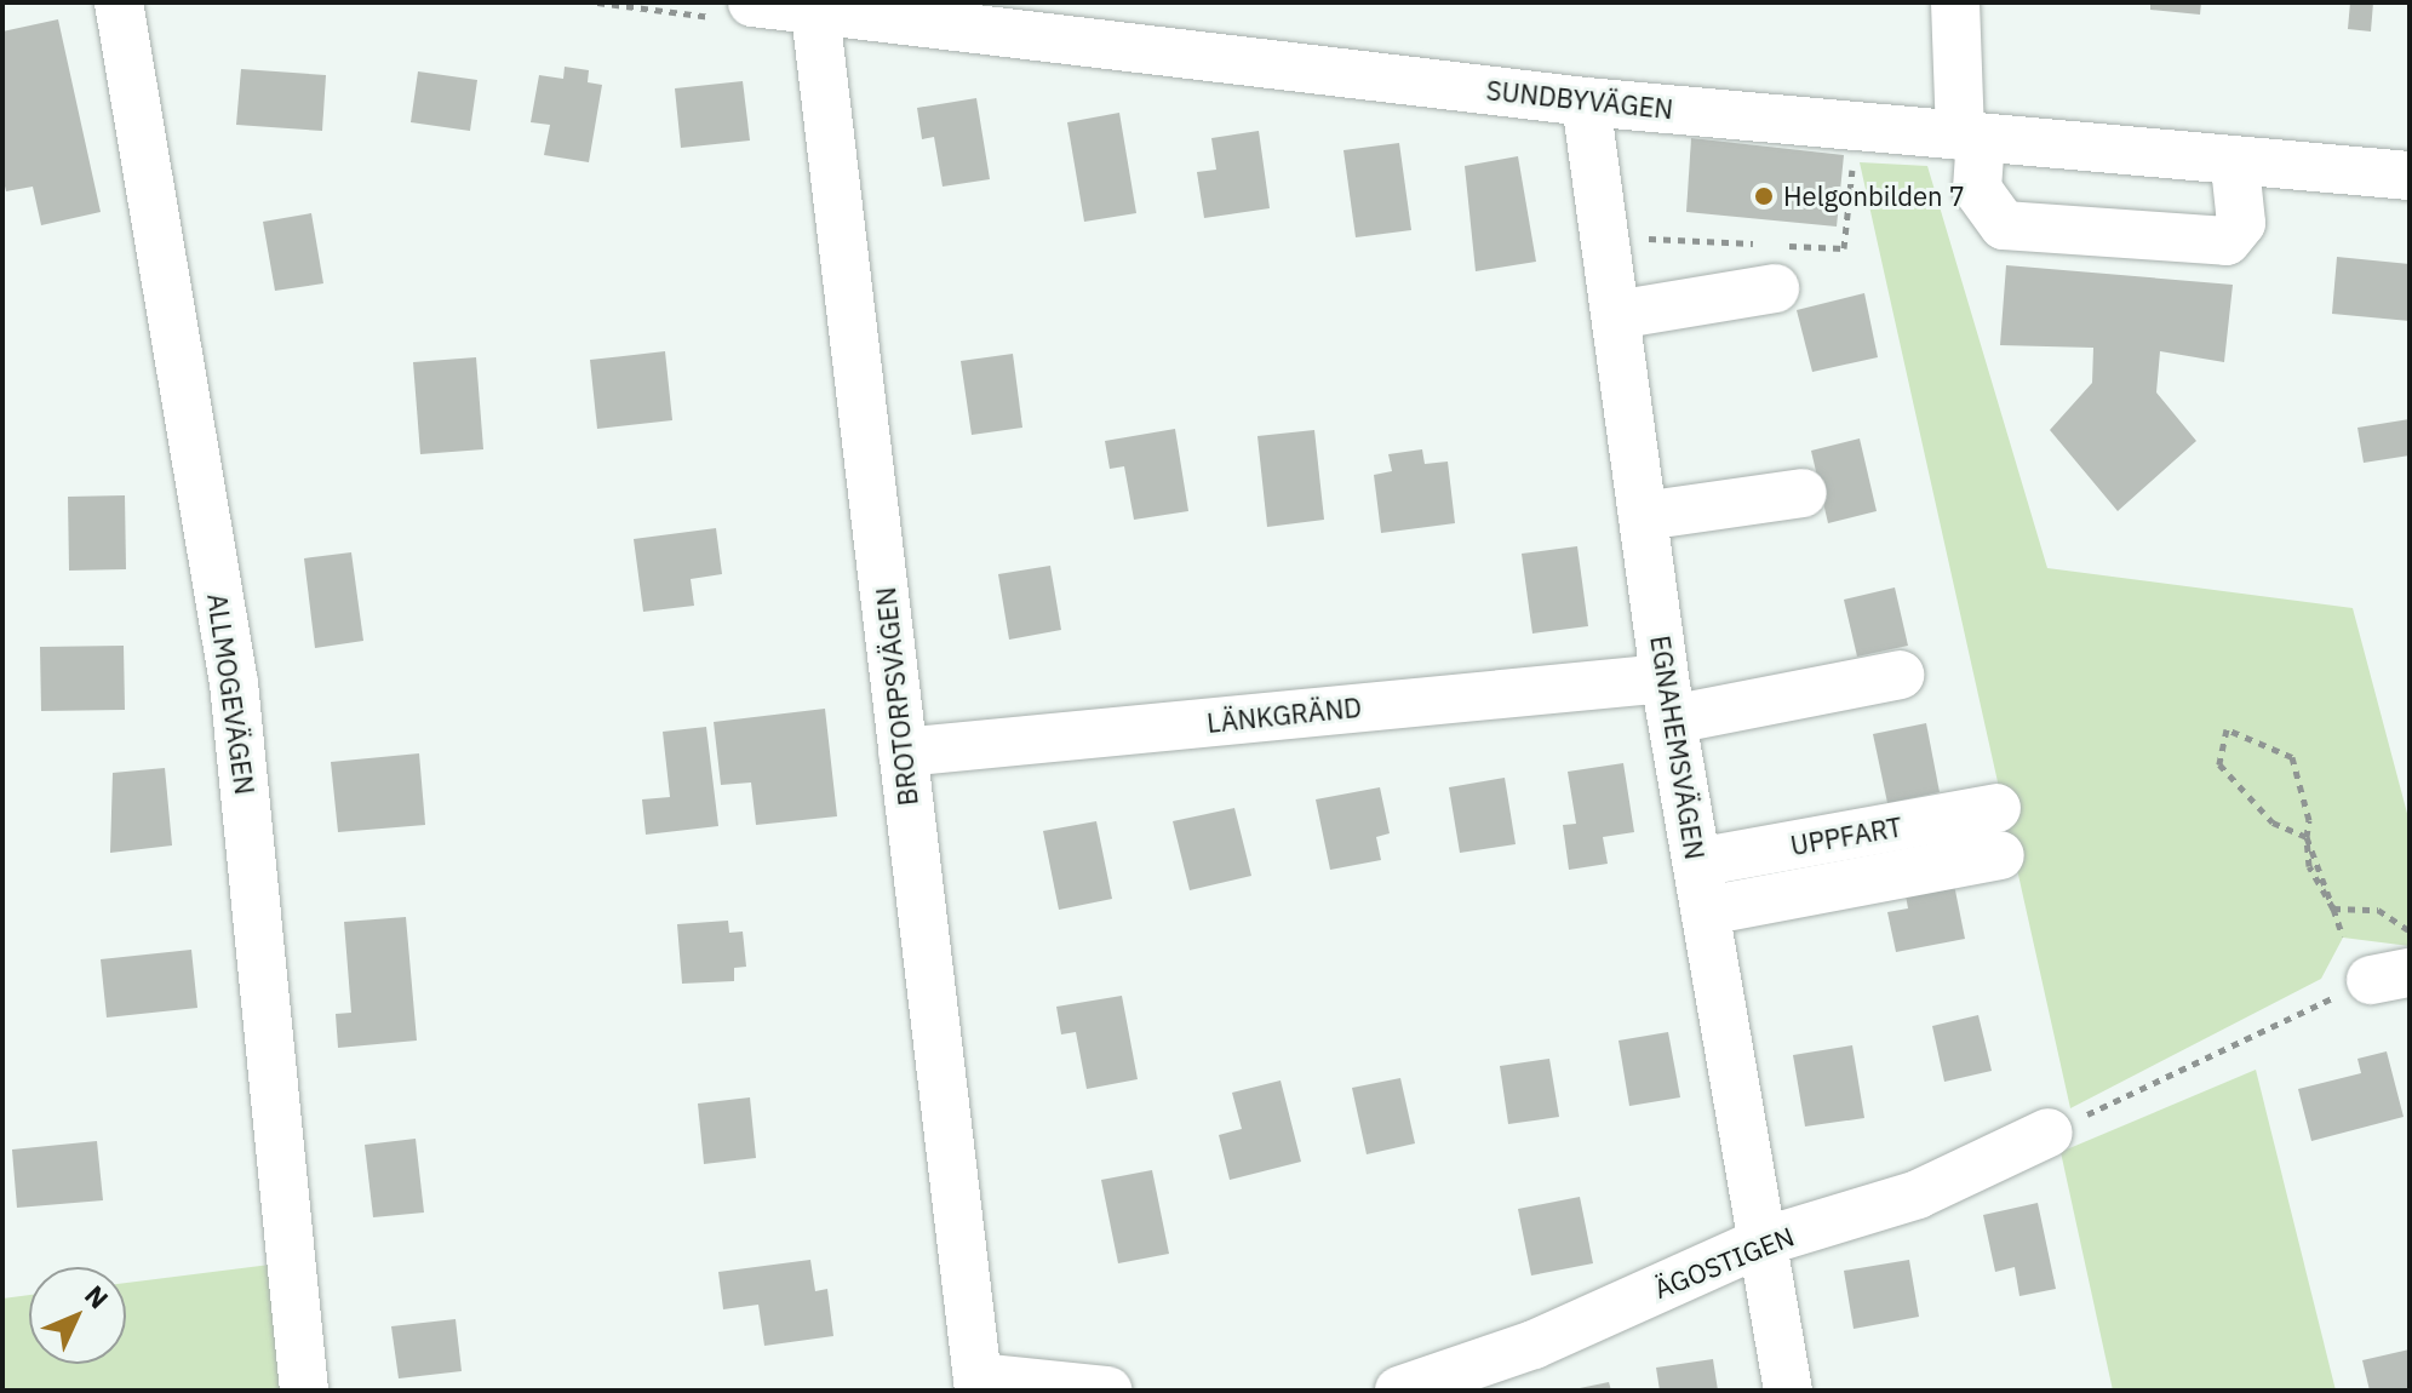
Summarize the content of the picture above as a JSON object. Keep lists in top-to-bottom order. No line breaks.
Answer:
{"streets":{"street":["SUNDBYVÄGEN","ALLMOGEVÄGEN","BROTORPSVÄGEN","LÄNKGRÄND","EGNAHEMSVÄGEN","UPPFART","ÄGOSTIGEN"]},"crossings":[["SUNDBYVÄGEN","BROTORPSVÄGEN"],["SUNDBYVÄGEN","EGNAHEMSVÄGEN"],["BROTORPSVÄGEN","LÄNKGRÄND"],["LÄNKGRÄND","EGNAHEMSVÄGEN"],["EGNAHEMSVÄGEN","UPPFART"],["EGNAHEMSVÄGEN","ÄGOSTIGEN"]],"places":["Helgonbilden 7"],"north":"top right"}
